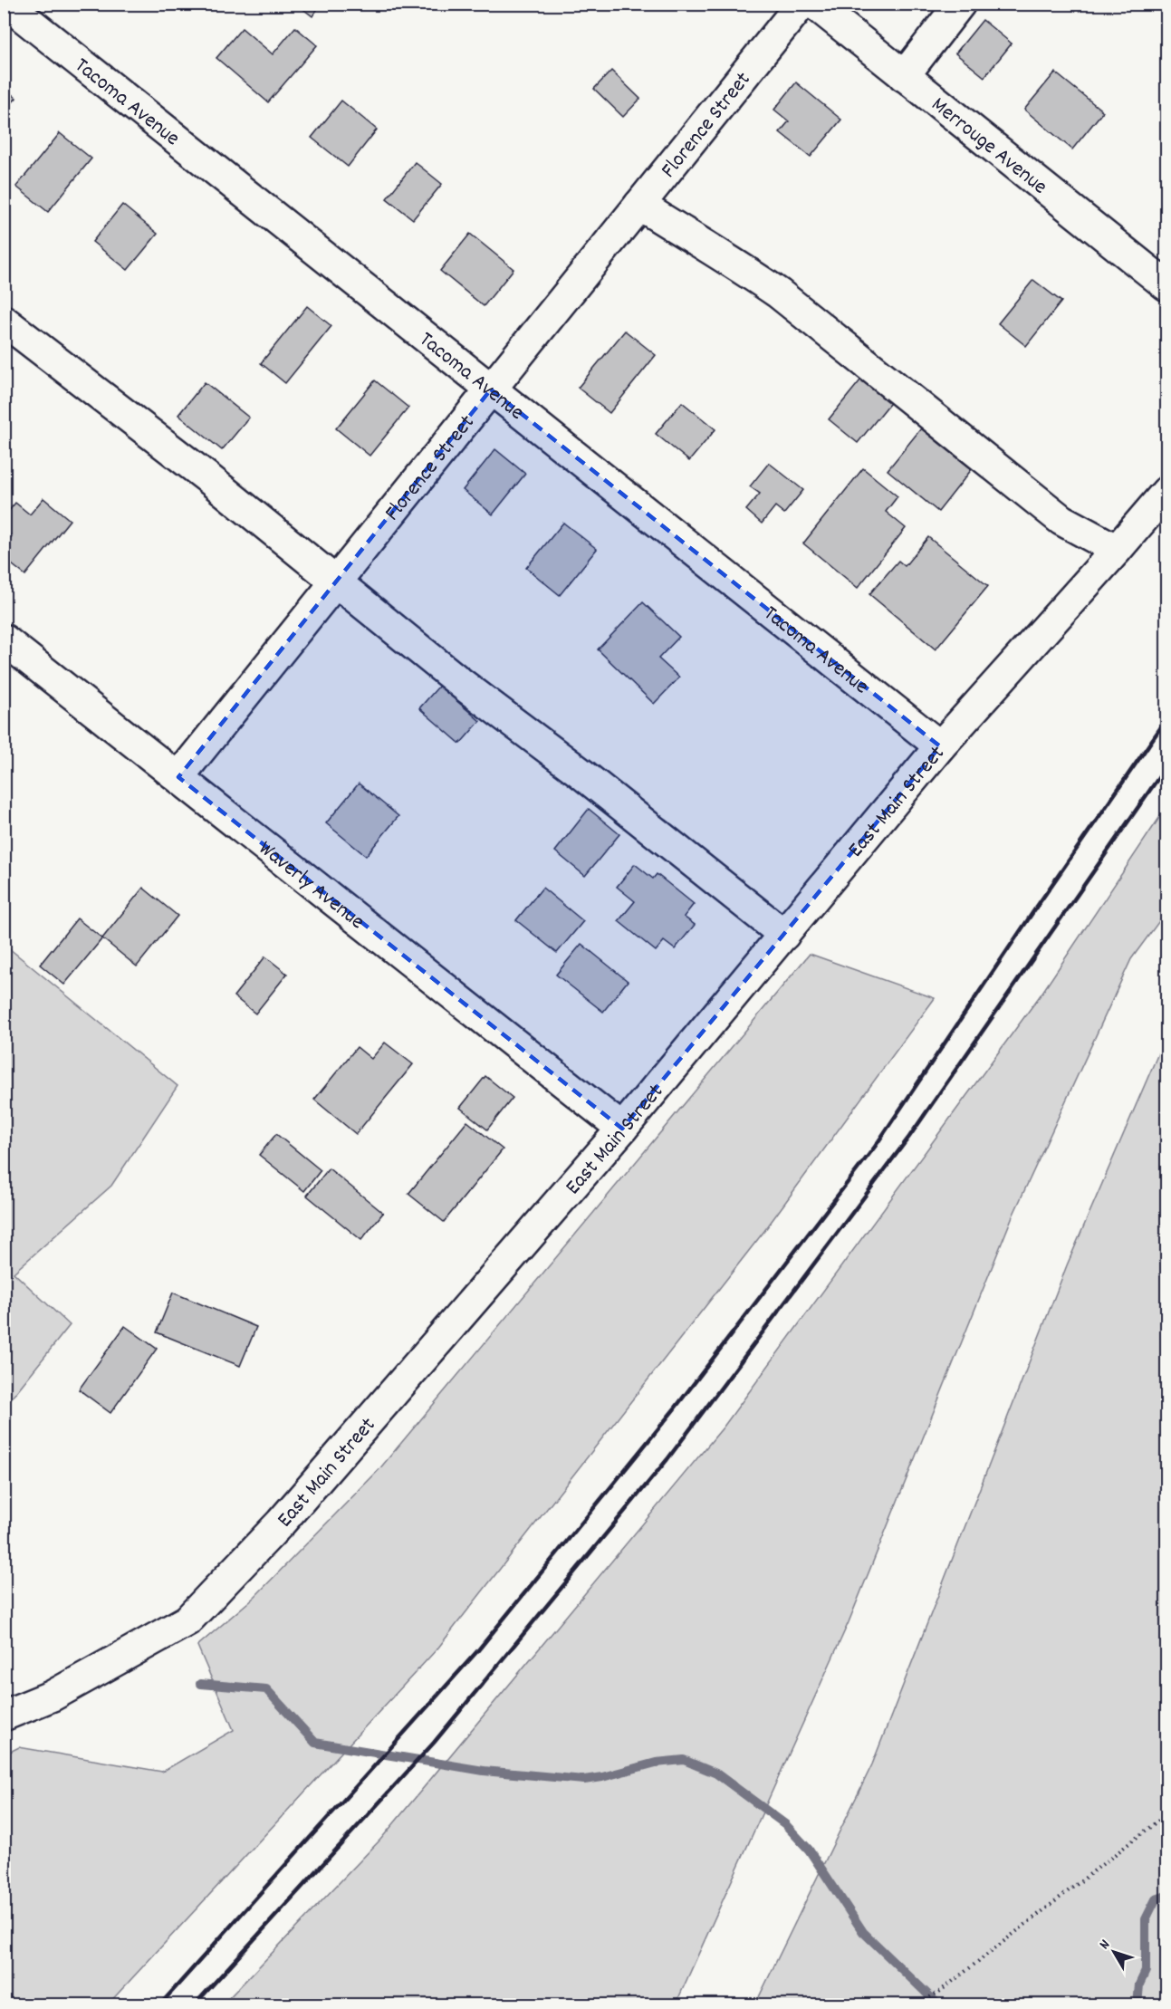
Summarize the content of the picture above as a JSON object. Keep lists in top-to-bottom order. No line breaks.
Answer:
{"streets":{"street":["Tacoma Avenue","Florence Street","Merrouge Avenue","East Main Street","Waverly Avenue"]},"crossings":[["Tacoma Avenue","Florence Street"],["Tacoma Avenue","East Main Street"],["Florence Street","Waverly Avenue"],["East Main Street","Waverly Avenue"]],"north":"top left"}
